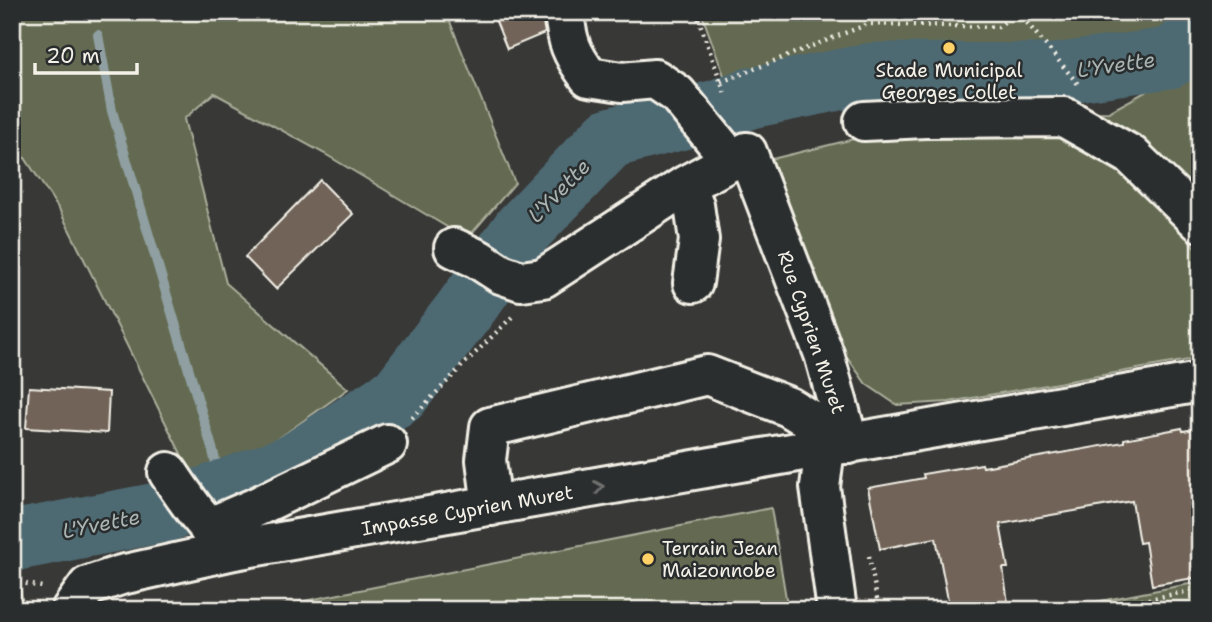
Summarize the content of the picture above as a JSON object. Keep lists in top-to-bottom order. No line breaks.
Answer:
{"streets":{"street":["Rue Cyprien Muret","Impasse Cyprien Muret"]},"crossings":[["Rue Cyprien Muret","Impasse Cyprien Muret"]],"water":["L'Yvette"],"places":["Stade Municipal Georges Collet","Terrain Jean Maizonnobe"],"scale_bar":"20 m"}
